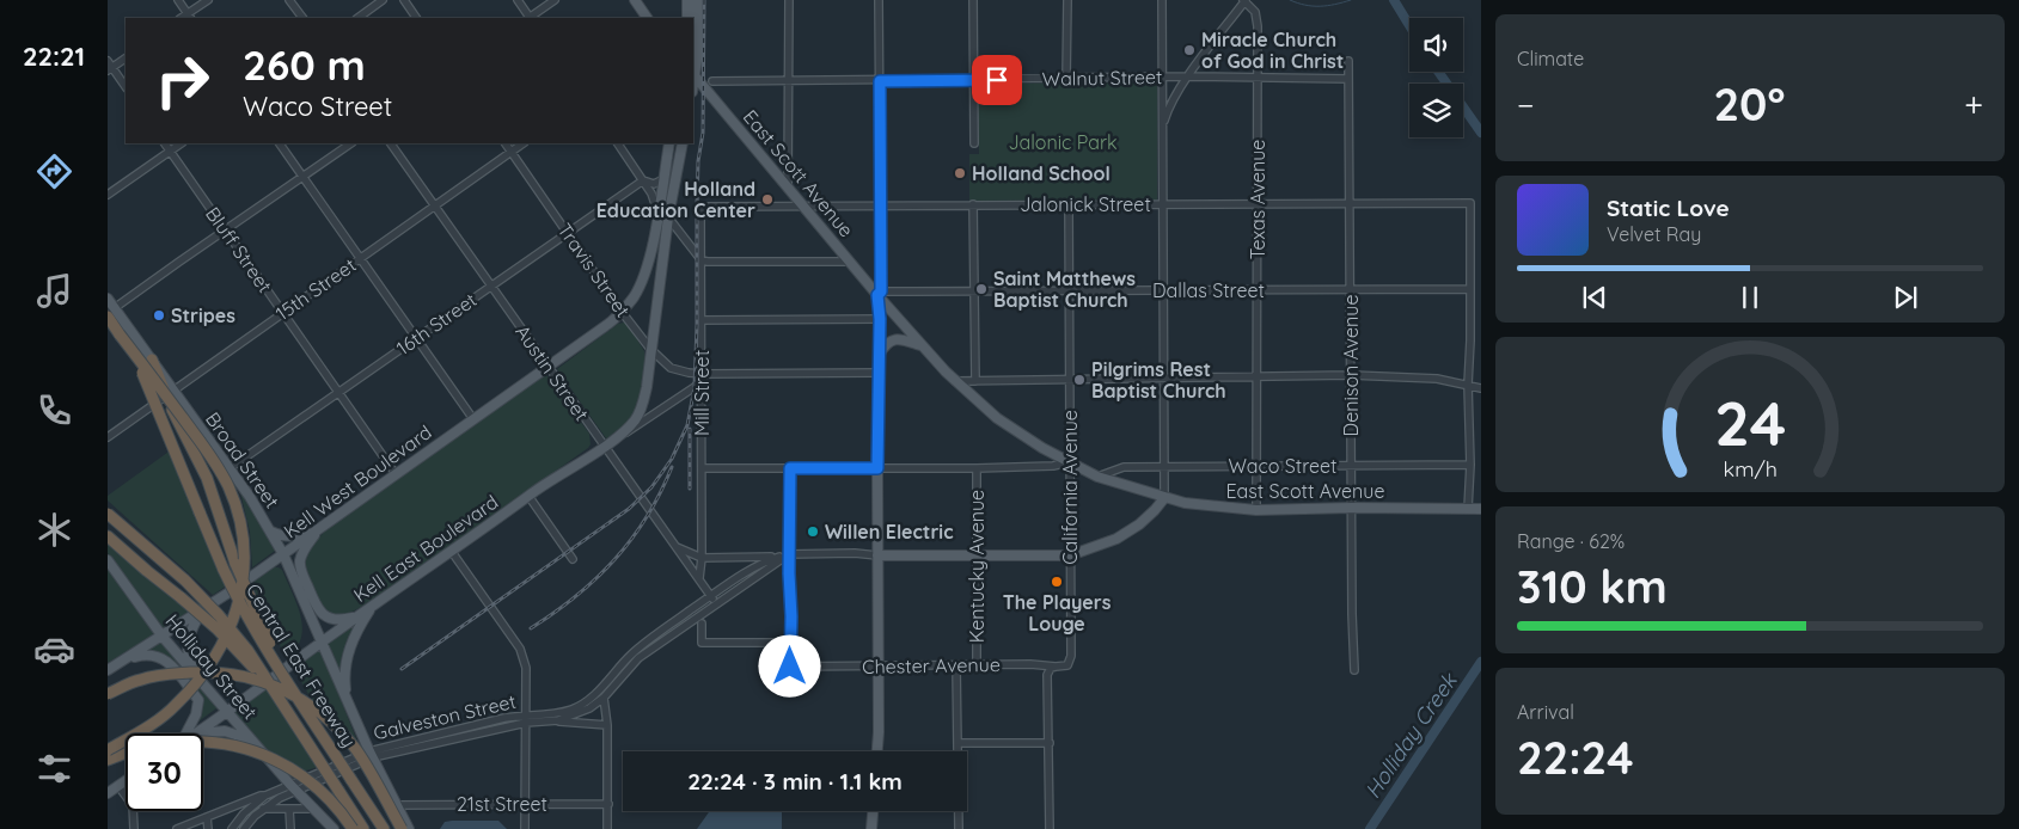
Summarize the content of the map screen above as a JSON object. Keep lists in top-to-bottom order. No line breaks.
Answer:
{"streets":{"highway":["Central East Freeway"],"main road":["East Scott Avenue","Broad Street","Kell West Boulevard","Kell East Boulevard","Holliday Street","Galveston Street"],"street":["Walnut Street","Texas Avenue","Jalonick Street","Bluff Street","Travis Street","15th Street","Dallas Street","16th Street","Denison Avenue","Austin Street","Mill Street","Waco Street","California Avenue","Kentucky Avenue","Chester Avenue","21st Street"]},"crossings":[["Walnut Street","Texas Avenue"],["Walnut Street","Denison Avenue"],["East Scott Avenue","Texas Avenue"],["East Scott Avenue","Jalonick Street"],["East Scott Avenue","Dallas Street"],["East Scott Avenue","Denison Avenue"],["East Scott Avenue","Waco Street"],["East Scott Avenue","California Avenue"],["East Scott Avenue","Galveston Street"],["Texas Avenue","Jalonick Street"],["Texas Avenue","Dallas Street"],["Texas Avenue","Waco Street"],["Jalonick Street","Dallas Street"],["Jalonick Street","Denison Avenue"],["Jalonick Street","Mill Street"],["Jalonick Street","California Avenue"],["Bluff Street","15th Street"],["Bluff Street","16th Street"],["Bluff Street","Kell West Boulevard"],["Travis Street","15th Street"],["Travis Street","16th Street"],["Travis Street","Mill Street"],["Travis Street","Kell West Boulevard"],["Travis Street","Kell East Boulevard"],["15th Street","Austin Street"],["15th Street","Broad Street"],["Dallas Street","Denison Avenue"],["Dallas Street","California Avenue"],["16th Street","Austin Street"],["16th Street","Broad Street"],["Denison Avenue","Waco Street"],["Austin Street","Mill Street"],["Austin Street","Kell West Boulevard"],["Austin Street","Kell East Boulevard"],["Austin Street","Galveston Street"],["Mill Street","Galveston Street"],["Broad Street","Kell West Boulevard"],["Broad Street","Kell East Boulevard"],["Broad Street","Central East Freeway"],["Broad Street","Galveston Street"],["Kell West Boulevard","Holliday Street"],["California Avenue","Chester Avenue"],["California Avenue","Galveston Street"],["Kell East Boulevard","Holliday Street"],["Kentucky Avenue","Chester Avenue"],["Kentucky Avenue","Galveston Street"],["Central East Freeway","Galveston Street"],["Central East Freeway","21st Street"],["Holliday Street","Galveston Street"]],"water":["Holliday Creek"],"parks":["Jalonic Park"],"places":["Miracle Church of God in Christ","Holland School","Holland Education Center","Saint Matthews Baptist Church","Stripes","Pilgrims Rest Baptist Church","Willen Electric","The Players Louge"],"page":{"tabs":"22:21","tile":["Climate",["Range · 62%","310 km"],["Arrival","22:24"]],"turn":["260 m","Waco Street"],"heat":["−","20°","+"],"song":["Static Love","Velvet Ray"],"limit":"30","trip":"22:24 · 3 min · 1.1 km","gauge":["24","km/h"]}}
